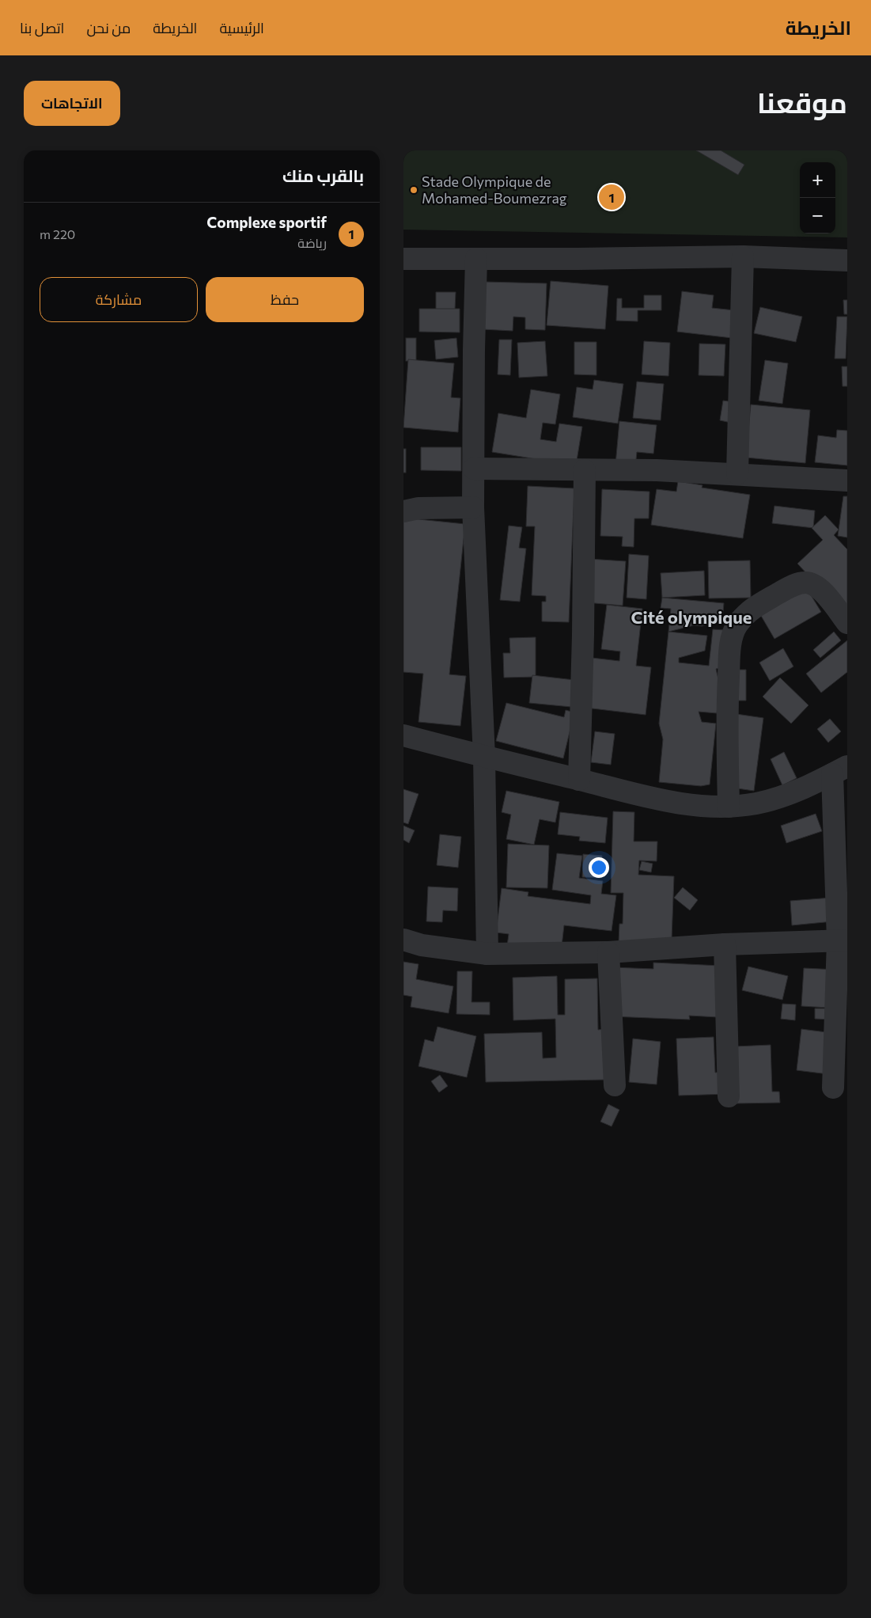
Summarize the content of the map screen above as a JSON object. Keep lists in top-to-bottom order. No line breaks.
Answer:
{"districts":["Cité olympique"],"places":["Stade Olympique de Mohamed-Boumezrag"],"page":{"header":"الخريطة","nav":["الرئيسية","الخريطة","من نحن","اتصل بنا"],"title":"موقعنا","buttons":["الاتجاهات",["حفظ","مشاركة"]],"heading":"بالقرب منك","map_buttons":["+","−"],"pins":"1","list":[{"mark":"1","name":"Complexe sportif","note":"رياضة","value":"220 m"}]}}
